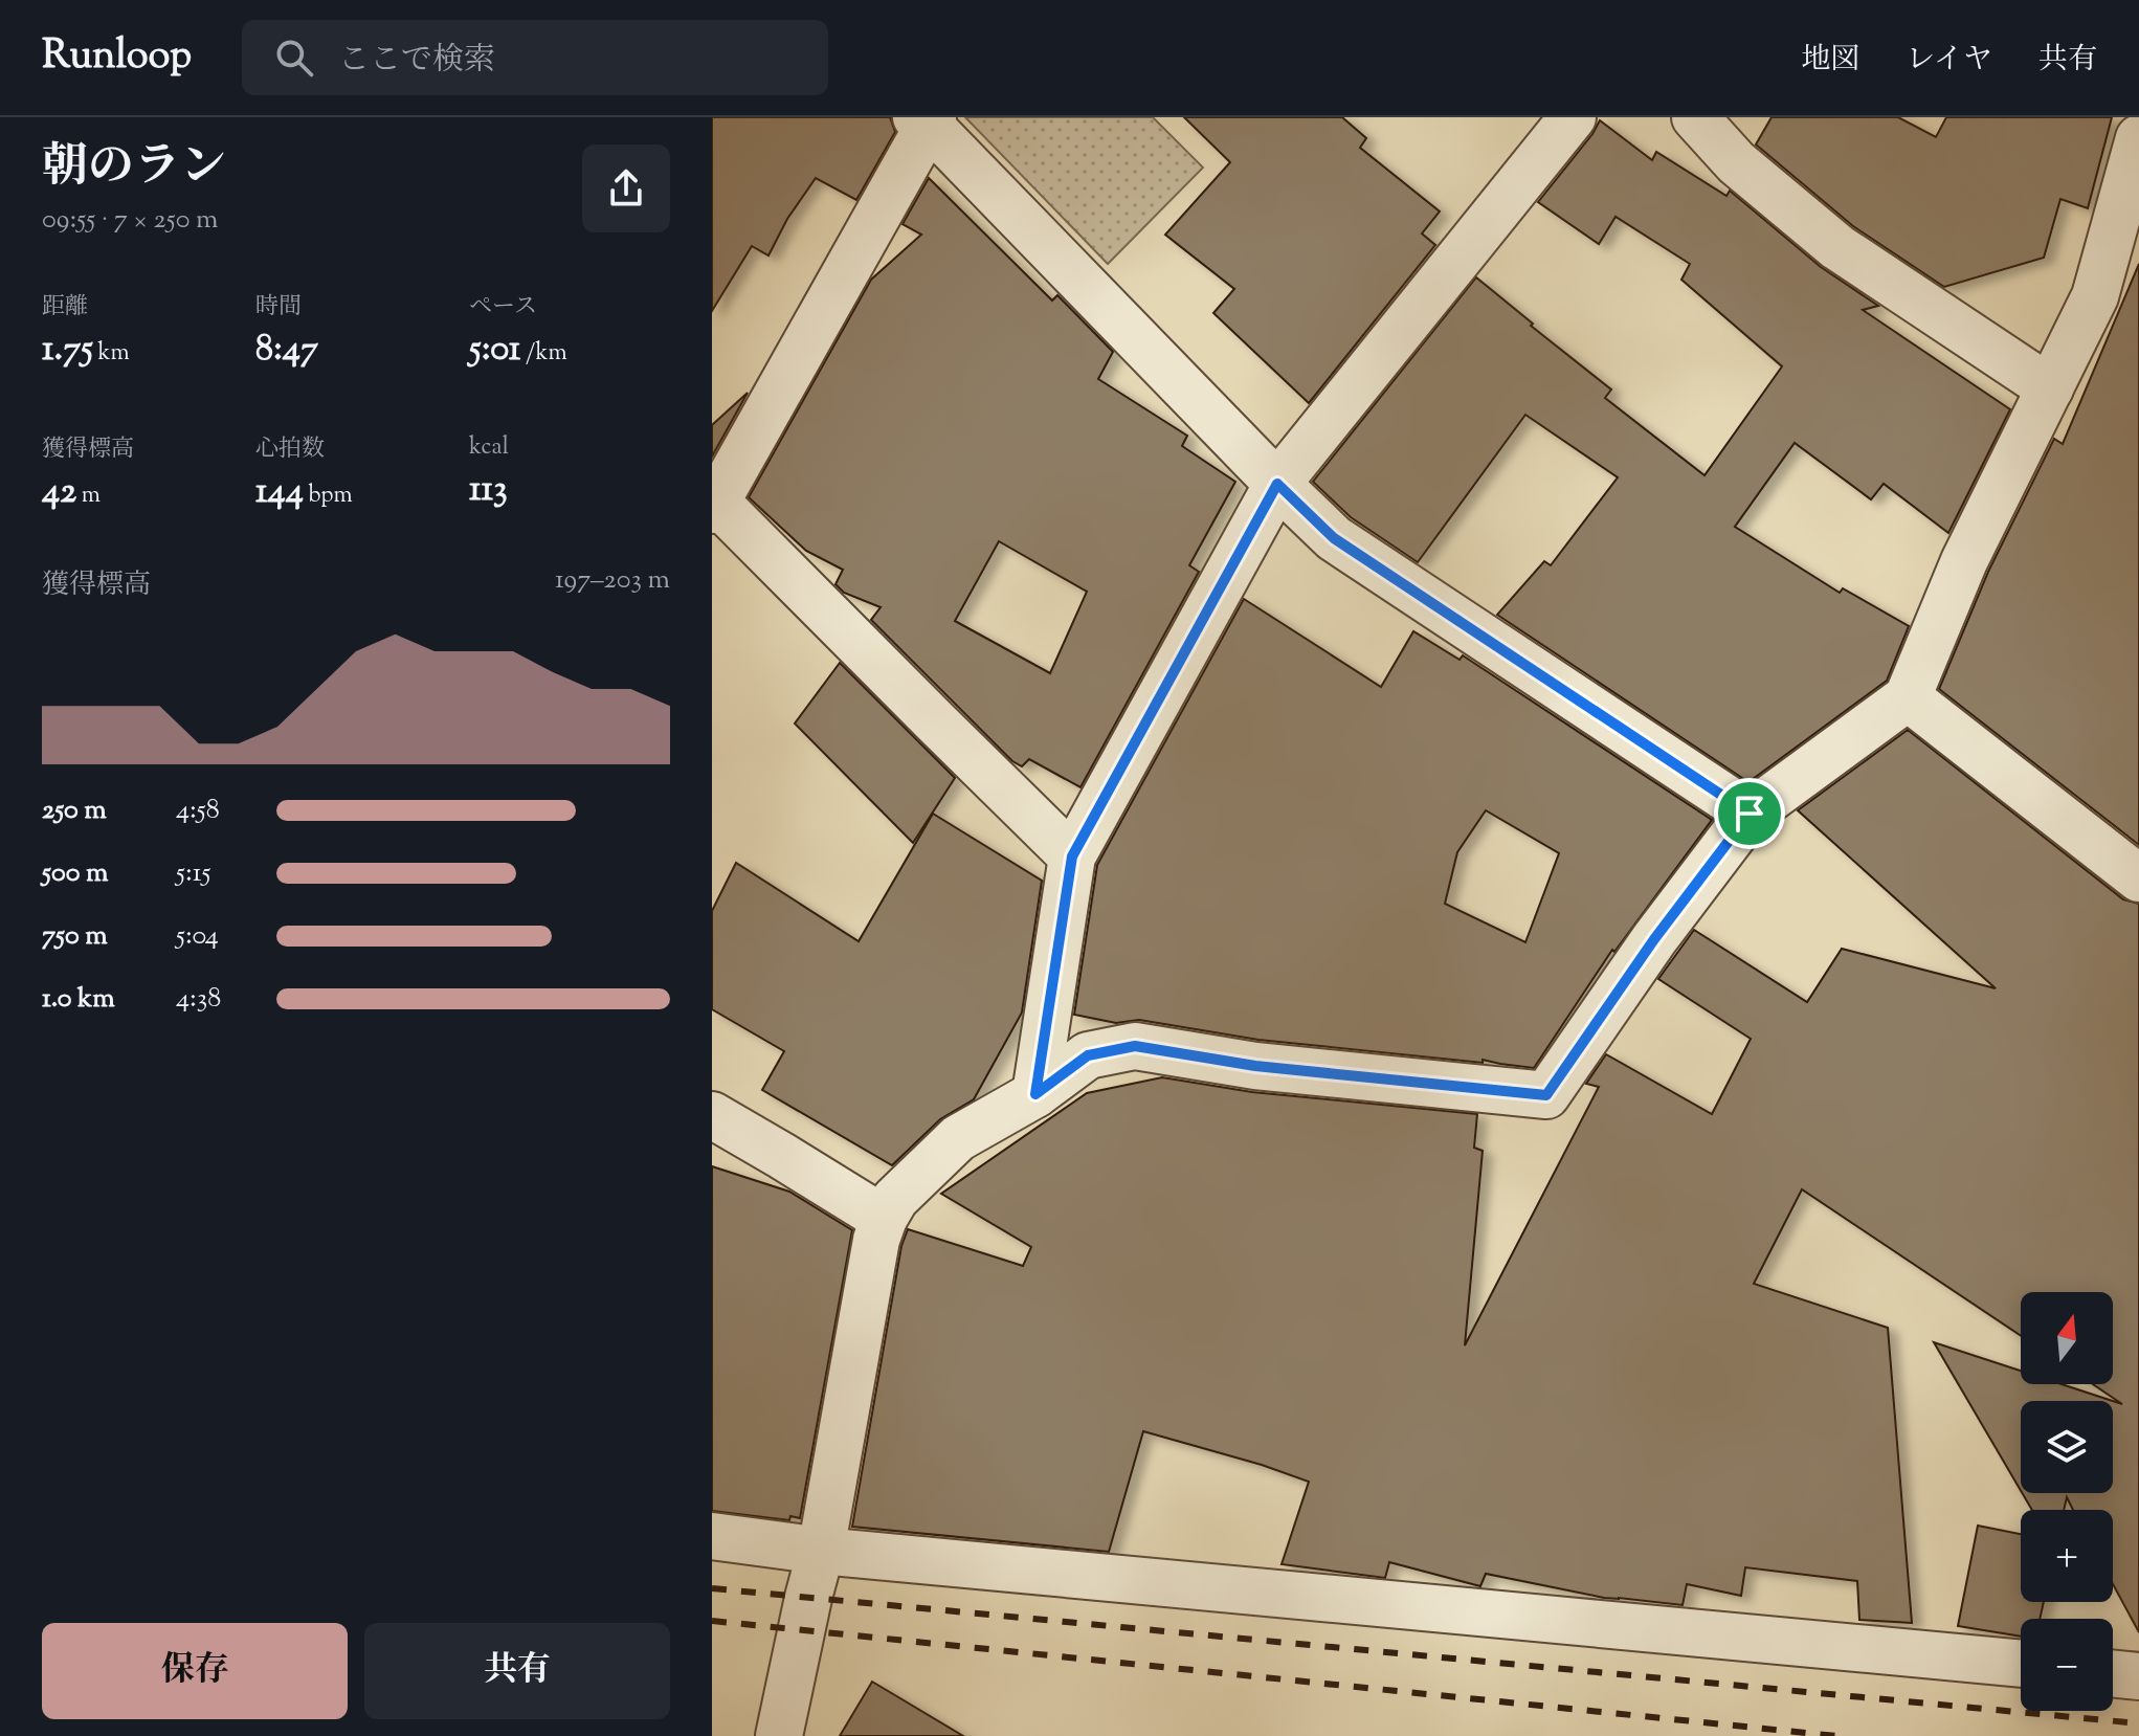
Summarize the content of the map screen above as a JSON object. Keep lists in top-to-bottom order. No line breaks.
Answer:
{"north":"top","page":{"header":"Runloop","search":"ここで検索","nav":["地図","レイヤ","共有"],"heading":["朝のラン","09:55 · 7 × 250 m"],"stats":[["距離","1.75 km"],["時間","8:47"],["ペース","5:01 /km"],["獲得標高","42 m"],["心拍数","144 bpm"],["kcal","113"]],"chart":["獲得標高","197–203 m"],"list":[{"name":"250 m","note":"4:58"},{"name":"500 m","note":"5:15"},{"name":"750 m","note":"5:04"},{"name":"1.0 km","note":"4:38"}],"map_buttons":["+","−"],"buttons":["保存","共有"]}}
